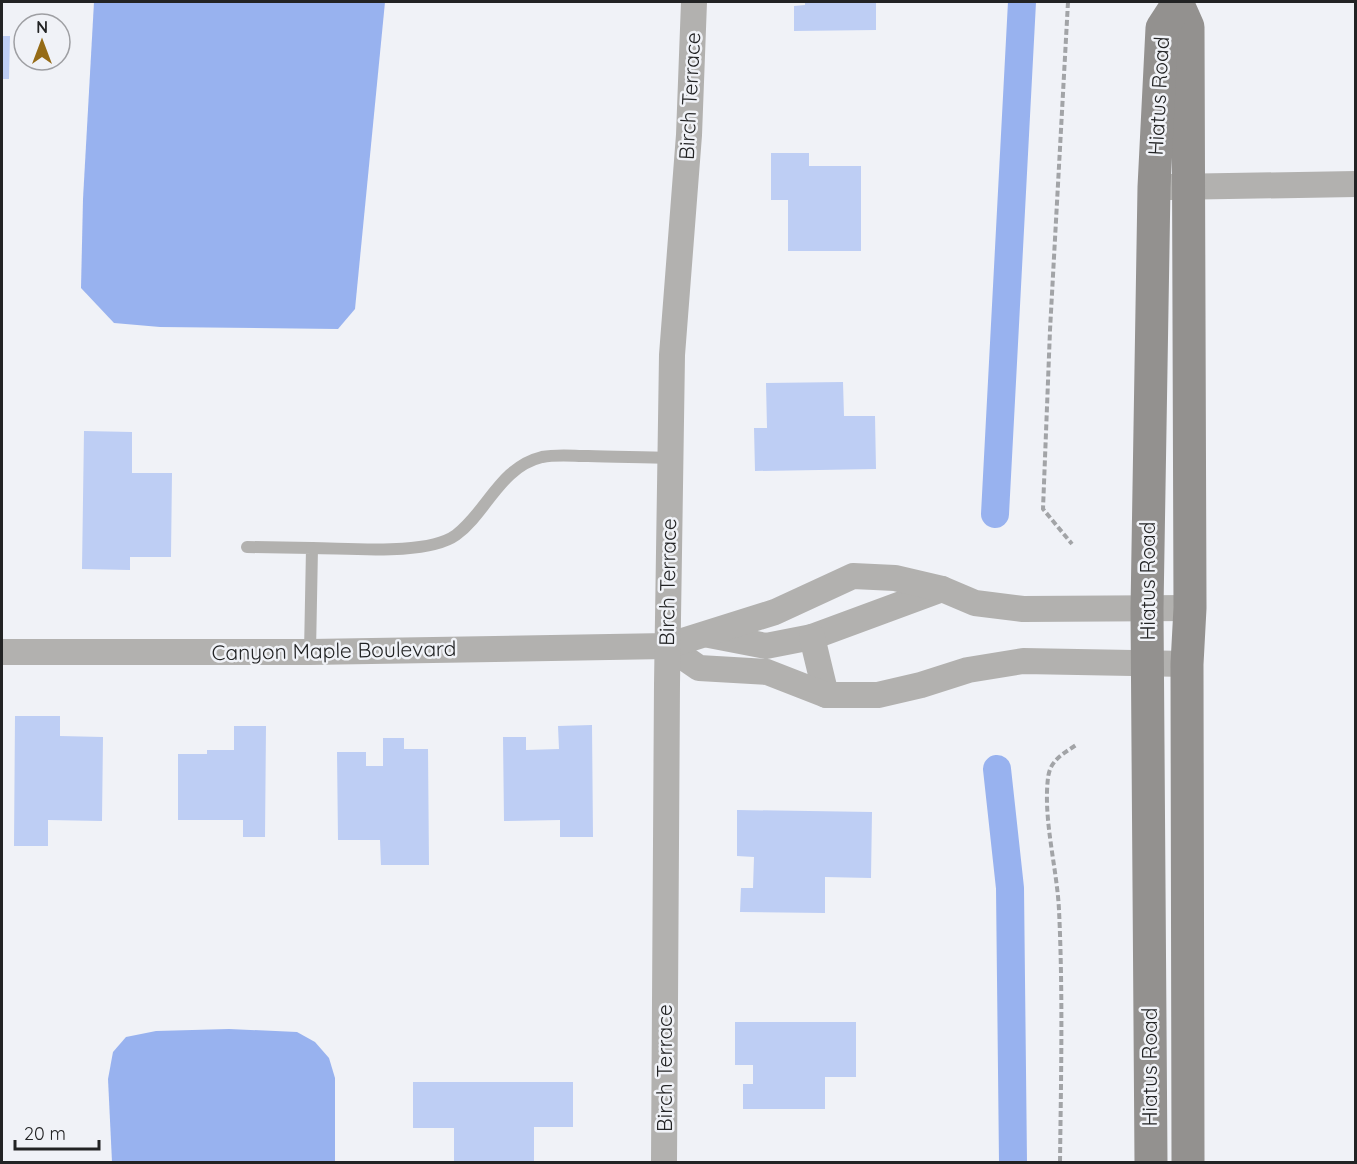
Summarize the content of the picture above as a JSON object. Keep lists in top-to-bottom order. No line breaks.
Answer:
{"streets":{"street":["Birch Terrace","Hiatus Road","Canyon Maple Boulevard"]},"crossings":[["Birch Terrace","Canyon Maple Boulevard"],["Hiatus Road","Canyon Maple Boulevard"]],"scale_bar":"20 m","north":"top"}
